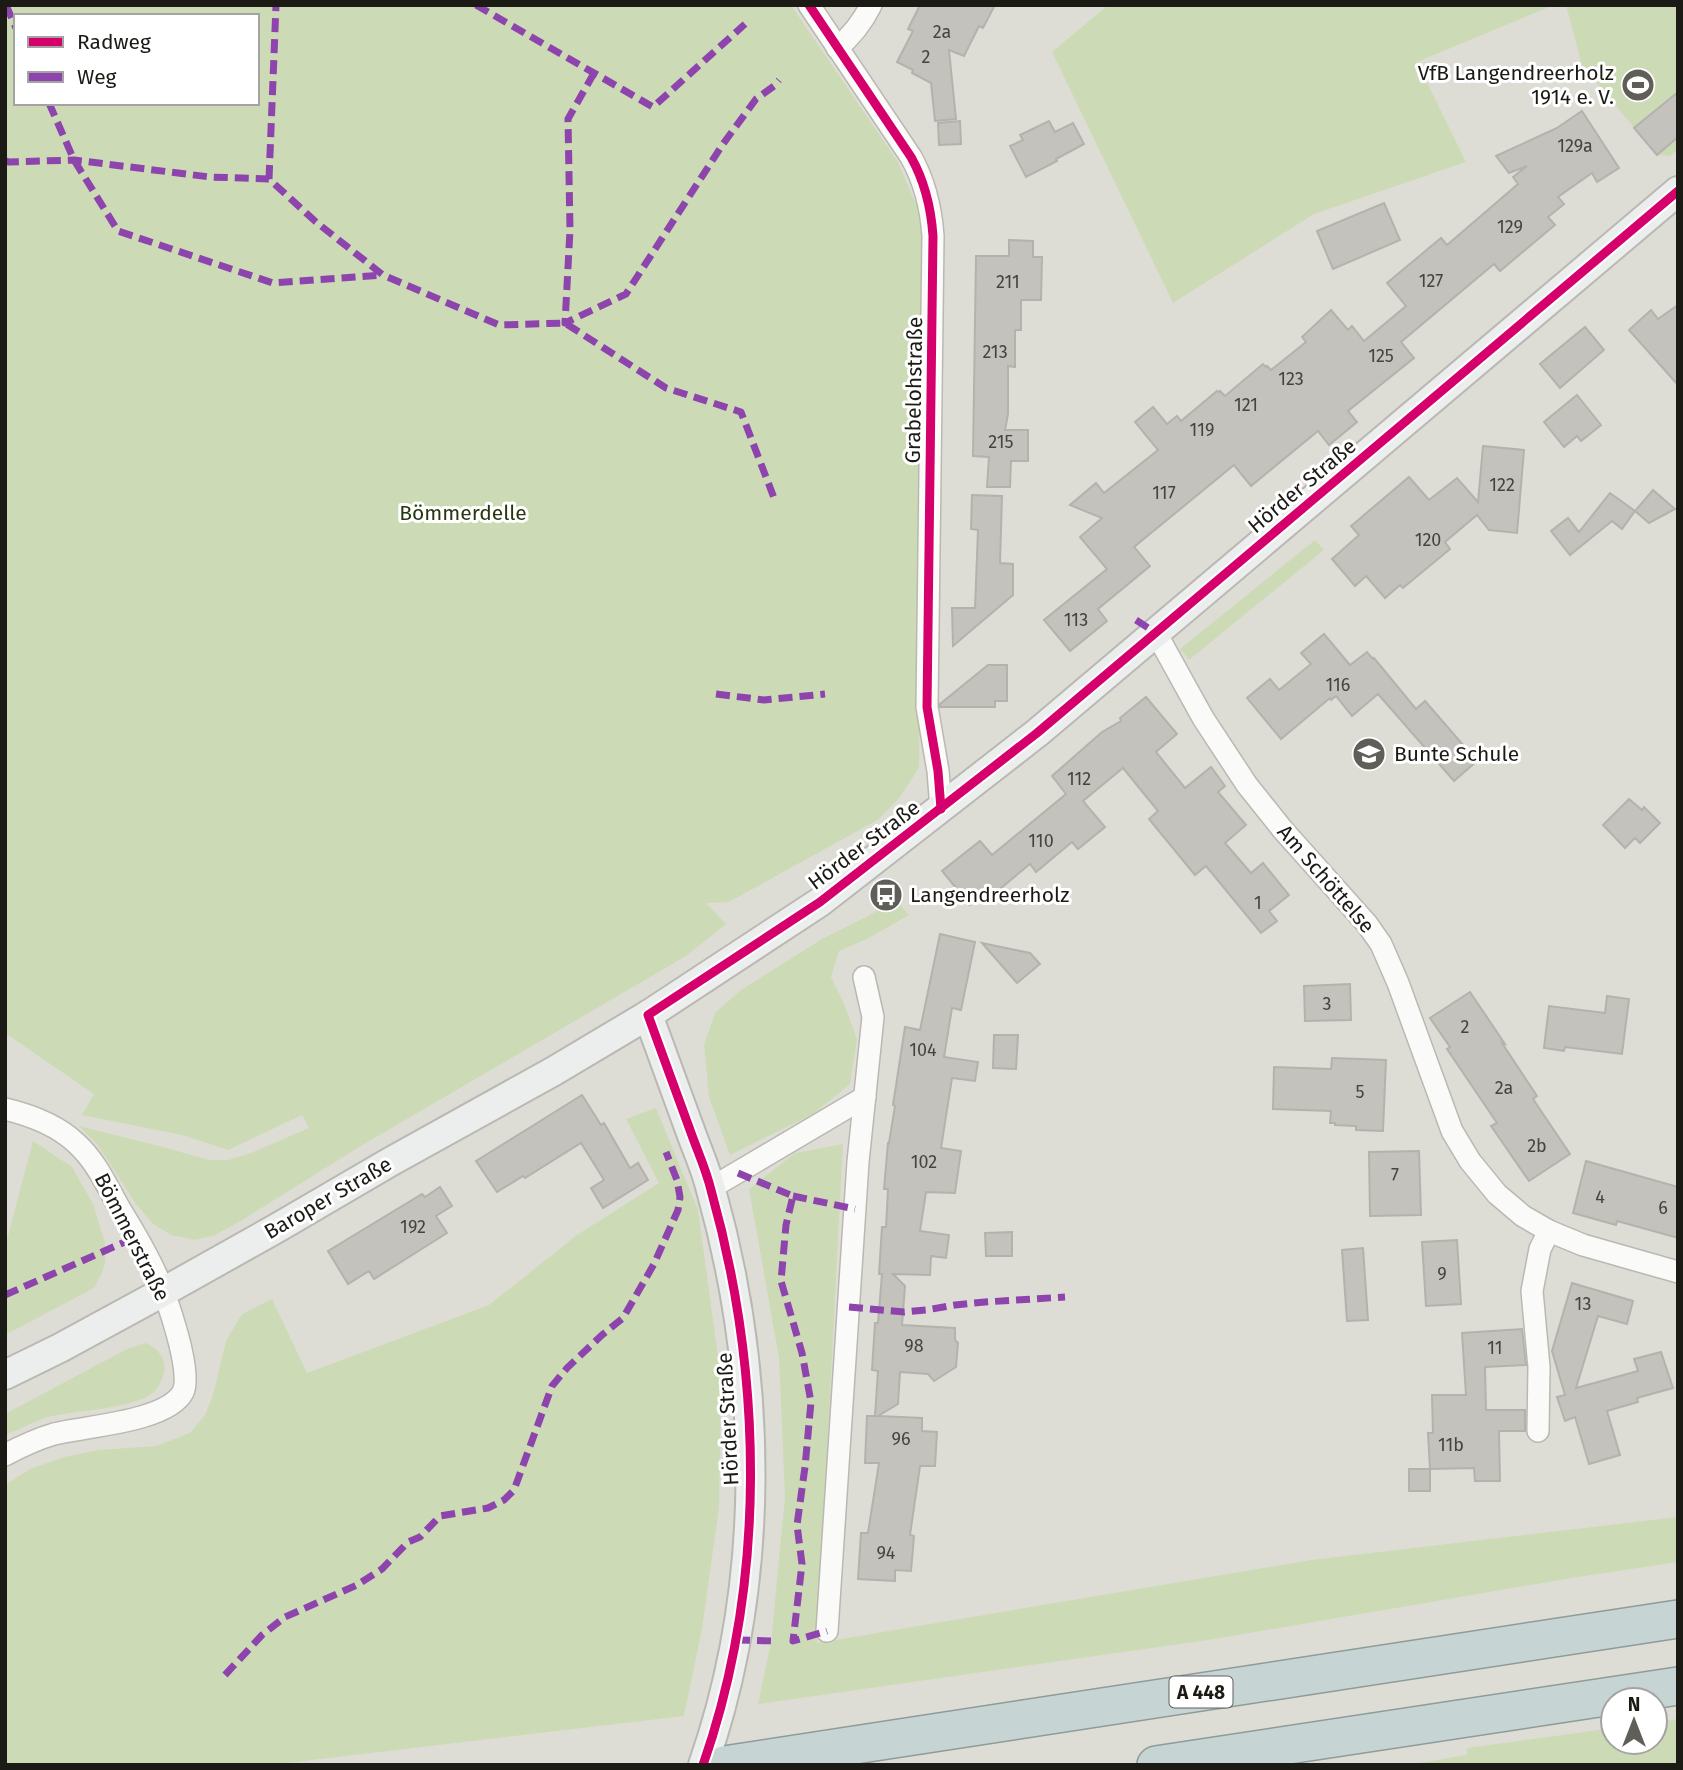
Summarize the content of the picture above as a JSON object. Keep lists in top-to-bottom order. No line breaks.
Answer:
{"streets":{"highway":["A 448"],"main road":["Hörder Straße","Baroper Straße"],"street":["Grabelohstraße","Am Schöttelse","Bömmerstraße"]},"crossings":[["Grabelohstraße","Hörder Straße"],["Hörder Straße","Am Schöttelse"],["Hörder Straße","Baroper Straße"],["Baroper Straße","Bömmerstraße"]],"parks":["Bömmerdelle"],"places":{"sports":["VfB Langendreerholz 1914 e. V."],"school or university":["Bunte Schule"],"bus stop":["Langendreerholz"]},"house_numbers":["2a","2","129a","129","127","211","213","125","123","121","119","215","122","117","120","113","116","112","110","1","3","2","104","2a","5","2b","102","7","4","6","192","9","13","98","11","96","11b","94"],"legend":["Radweg","Weg"],"north":"top"}
